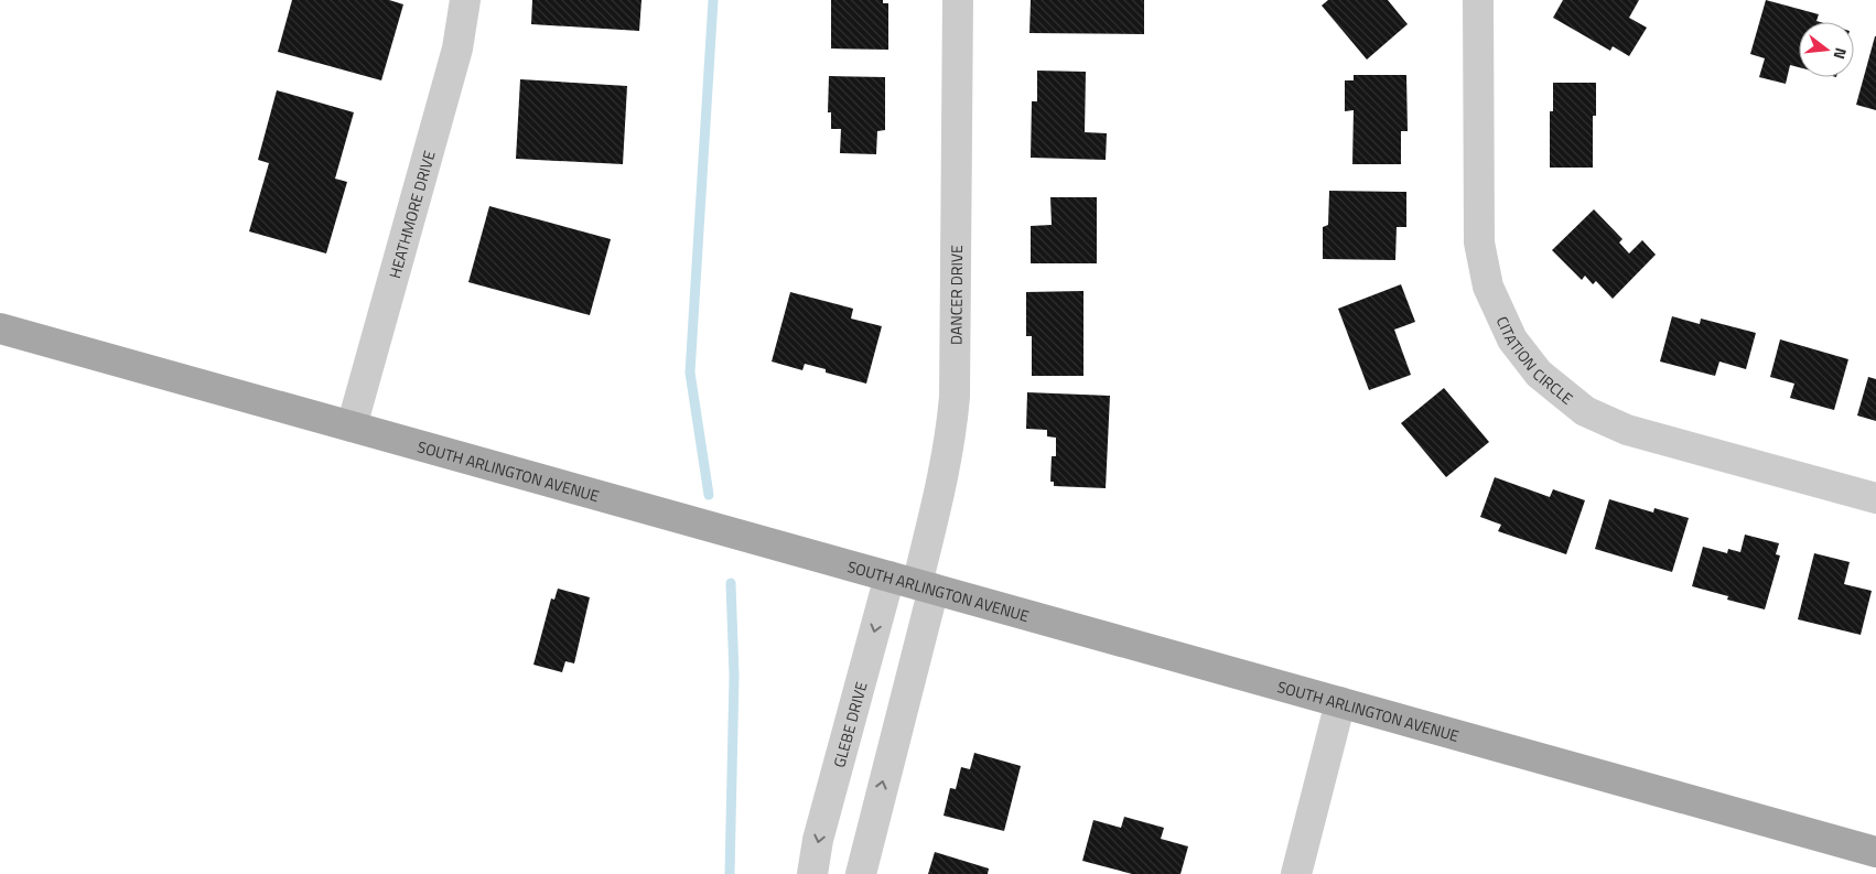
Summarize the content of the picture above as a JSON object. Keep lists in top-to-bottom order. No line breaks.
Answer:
{"streets":{"main road":["SOUTH ARLINGTON AVENUE"],"street":["HEATHMORE DRIVE","DANCER DRIVE","CITATION CIRCLE","GLEBE DRIVE"]},"crossings":[["HEATHMORE DRIVE","SOUTH ARLINGTON AVENUE"],["DANCER DRIVE","SOUTH ARLINGTON AVENUE"],["DANCER DRIVE","GLEBE DRIVE"],["SOUTH ARLINGTON AVENUE","GLEBE DRIVE"]],"north":"right"}
